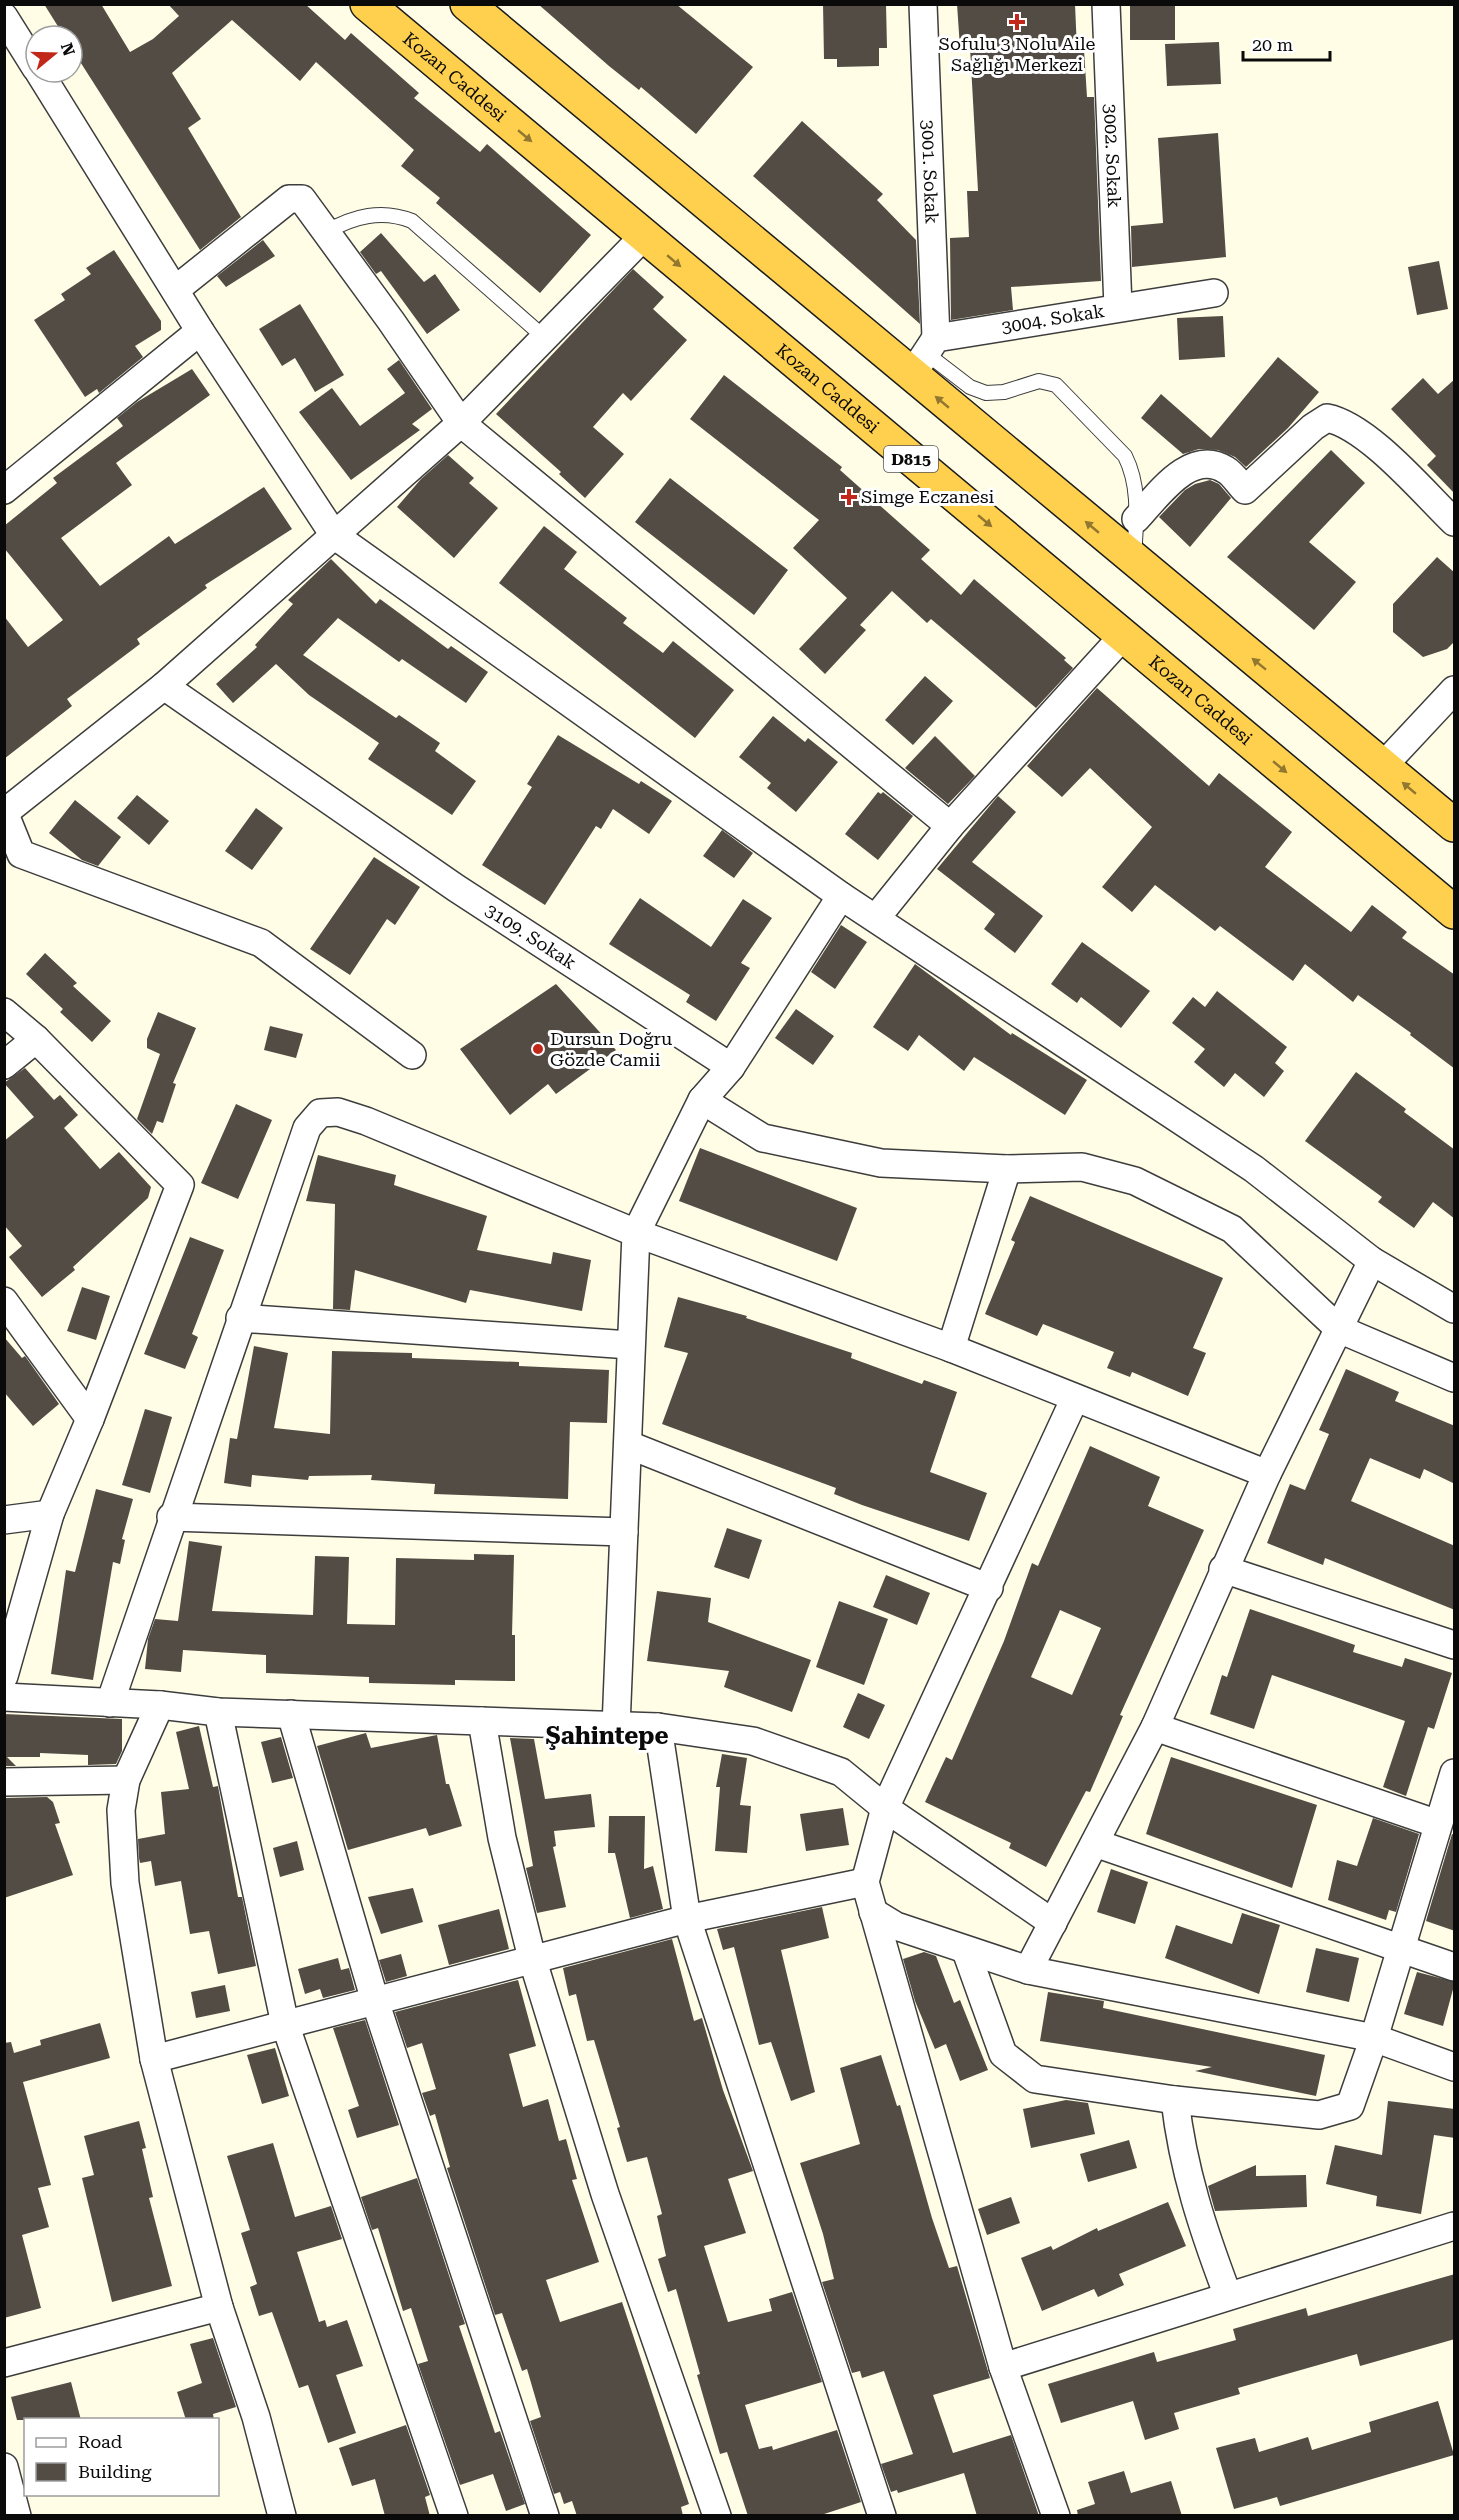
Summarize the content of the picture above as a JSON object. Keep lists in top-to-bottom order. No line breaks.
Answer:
{"streets":{"highway":["Kozan Caddesi","D815"],"street":["3002. Sokak","3001. Sokak","3004. Sokak","3109. Sokak"]},"crossings":[["3002. Sokak","3004. Sokak"],["3001. Sokak","3004. Sokak"]],"districts":["Şahintepe"],"places":{"health":["Sofulu 3 Nolu Aile Sağlığı Merkezi","Simge Eczanesi"],"other":["Dursun Doğru Gözde Camii"]},"legend":["Road","Building"],"scale_bar":"20 m","north":"right"}
